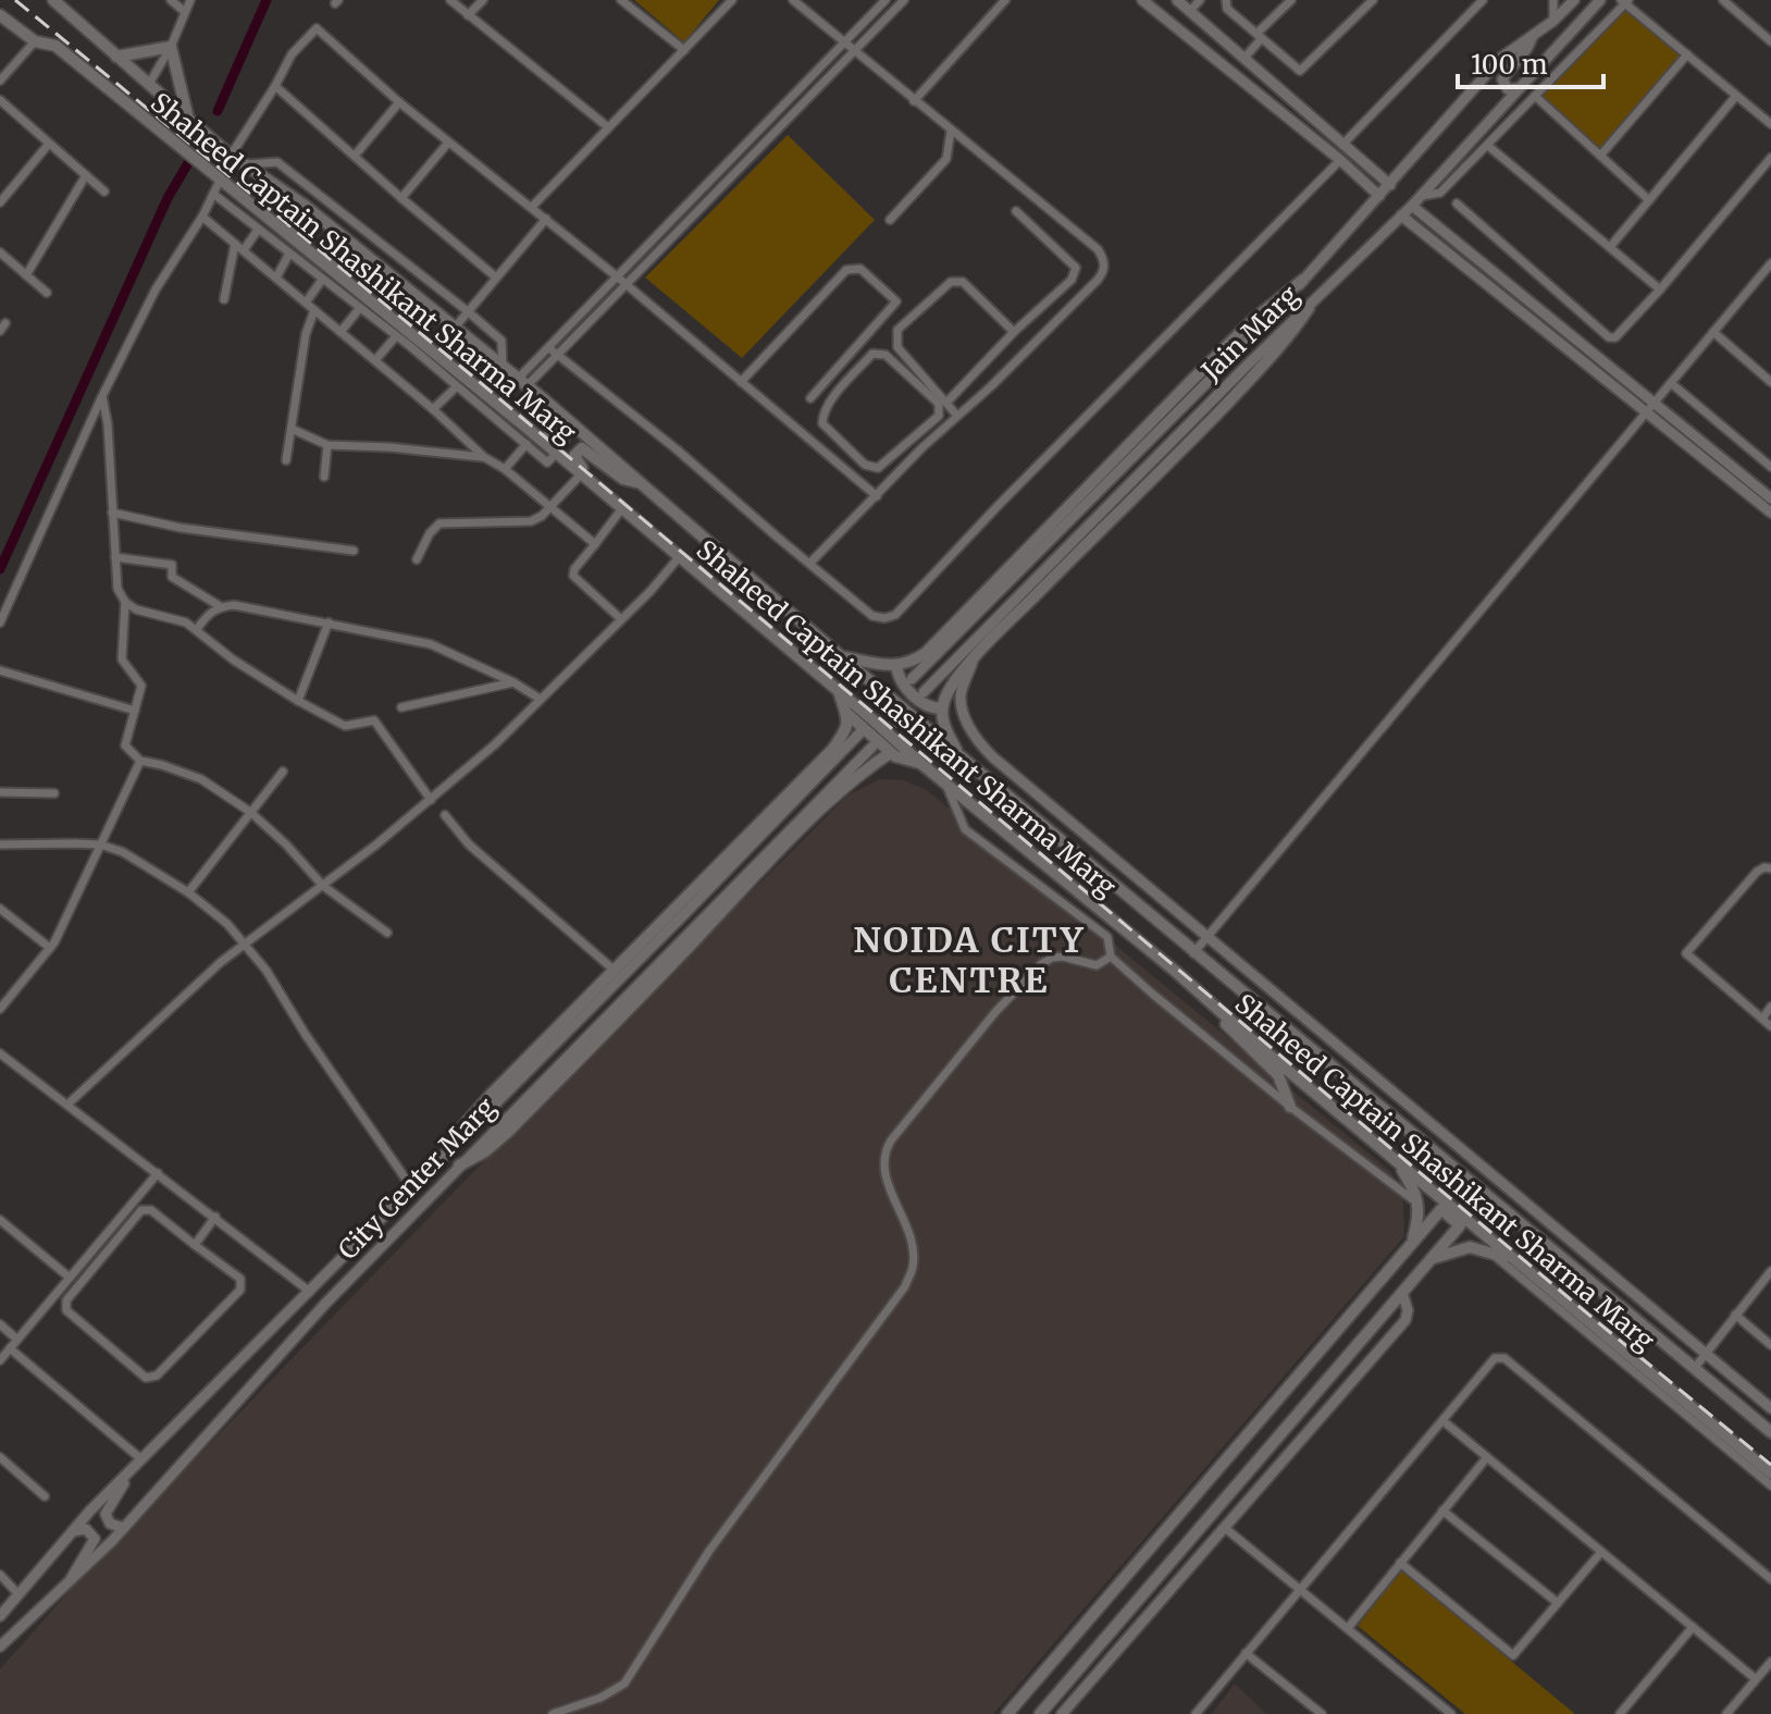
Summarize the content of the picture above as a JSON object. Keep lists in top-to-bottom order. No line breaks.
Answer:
{"streets":{"main road":["Shaheed Captain Shashikant Sharma Marg"],"street":["Jain Marg","City Center Marg"]},"districts":["NOIDA CITY CENTRE"],"scale_bar":"100 m"}
